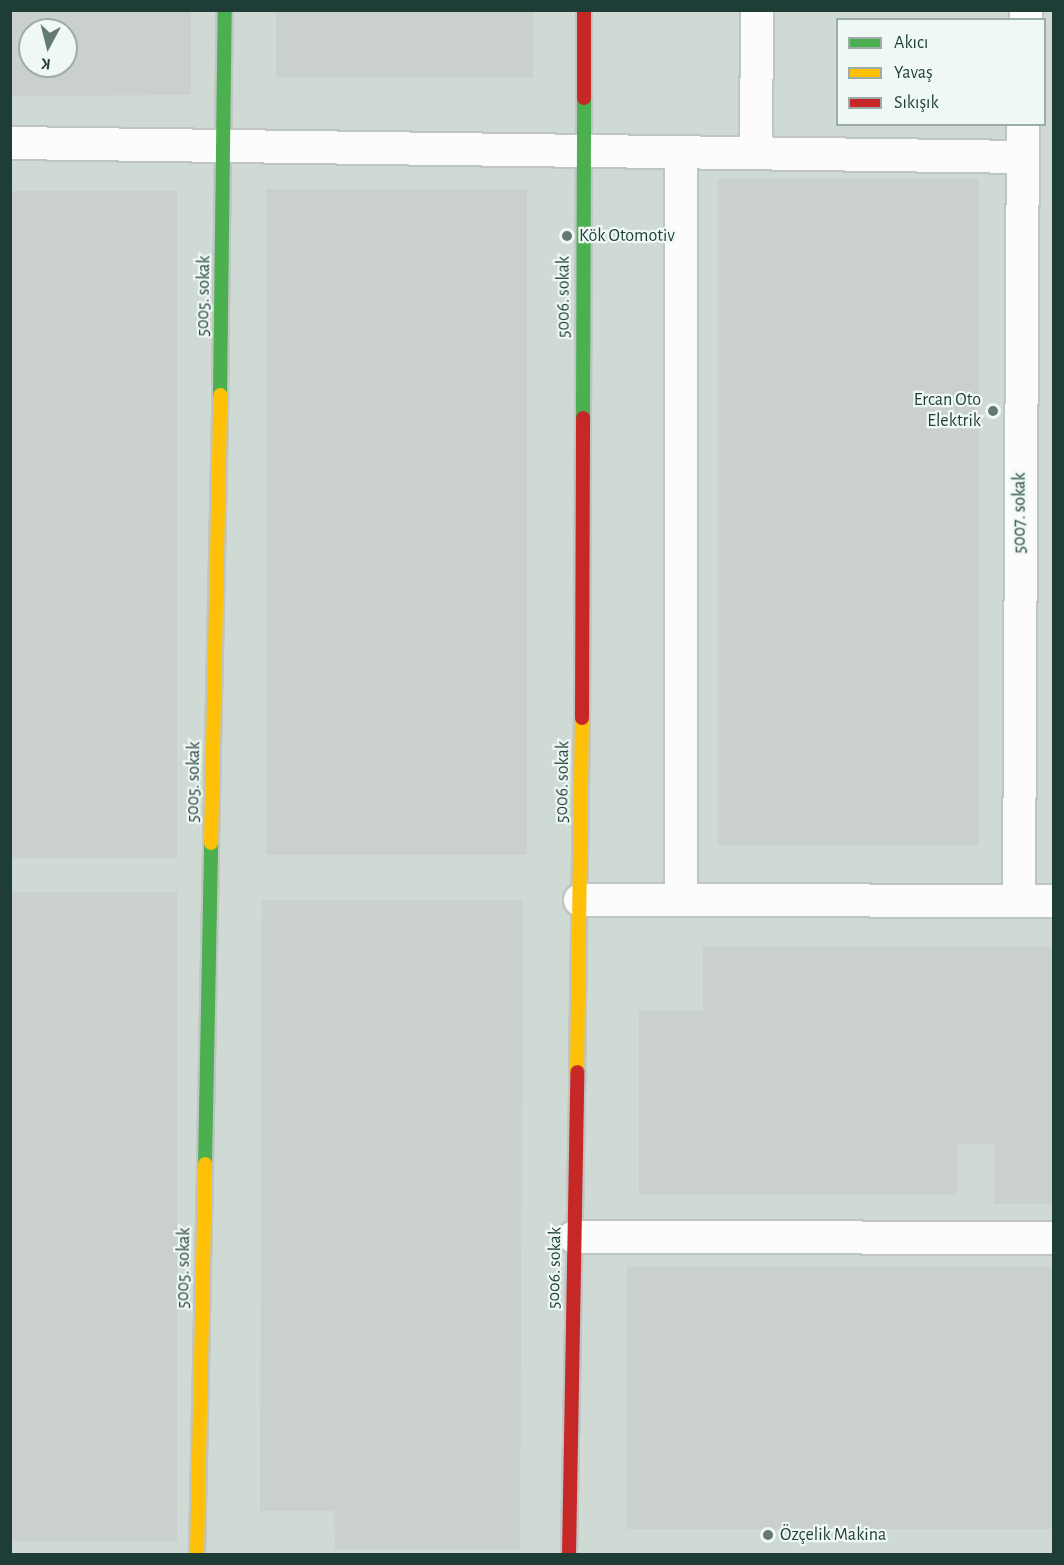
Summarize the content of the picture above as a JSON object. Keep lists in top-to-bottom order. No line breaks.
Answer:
{"streets":{"street":["5005. sokak","5006. sokak","5007. sokak"]},"places":["Kök Otomotiv","Ercan Oto Elektrik","Özçelik Makina"],"legend":["Akıcı","Yavaş","Sıkışık"],"north":"bottom"}
